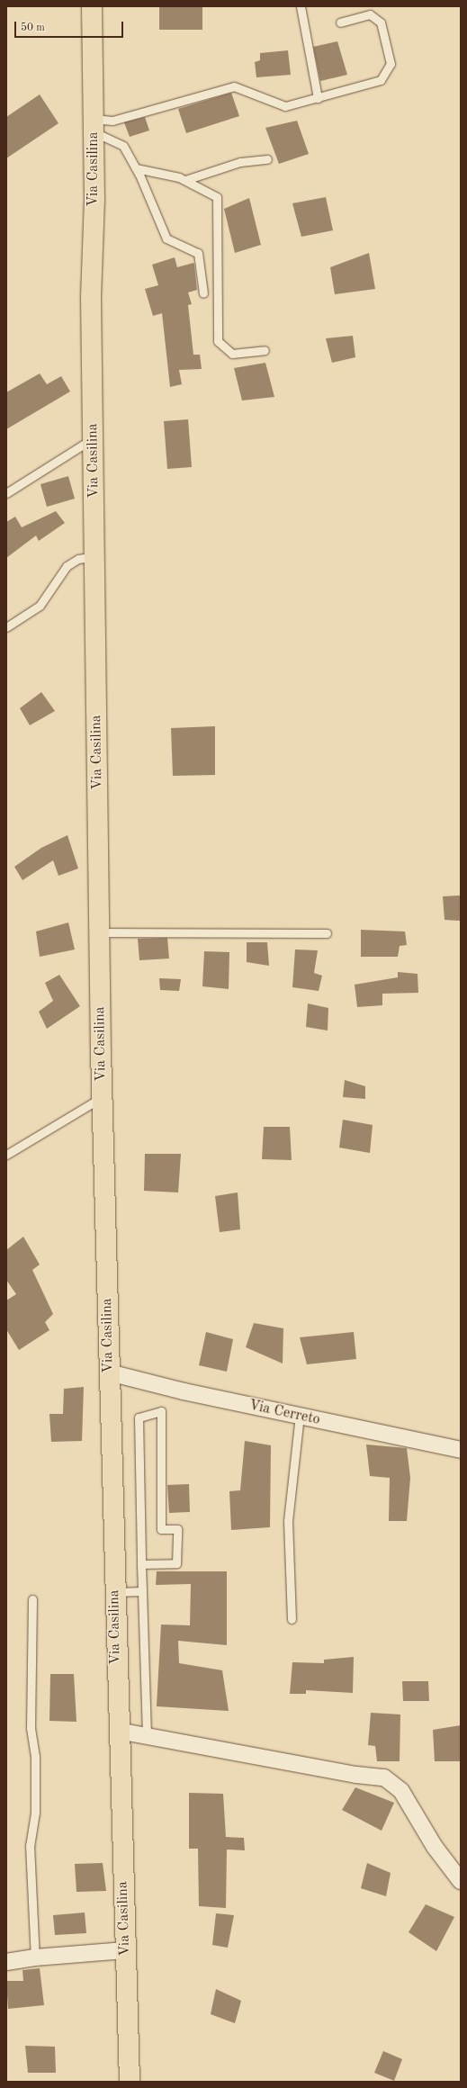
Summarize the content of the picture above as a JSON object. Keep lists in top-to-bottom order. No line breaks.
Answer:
{"streets":{"main road":["Via Casilina"],"street":["Via Cerreto"]},"crossings":[["Via Casilina","Via Cerreto"]],"scale_bar":"50 m"}
